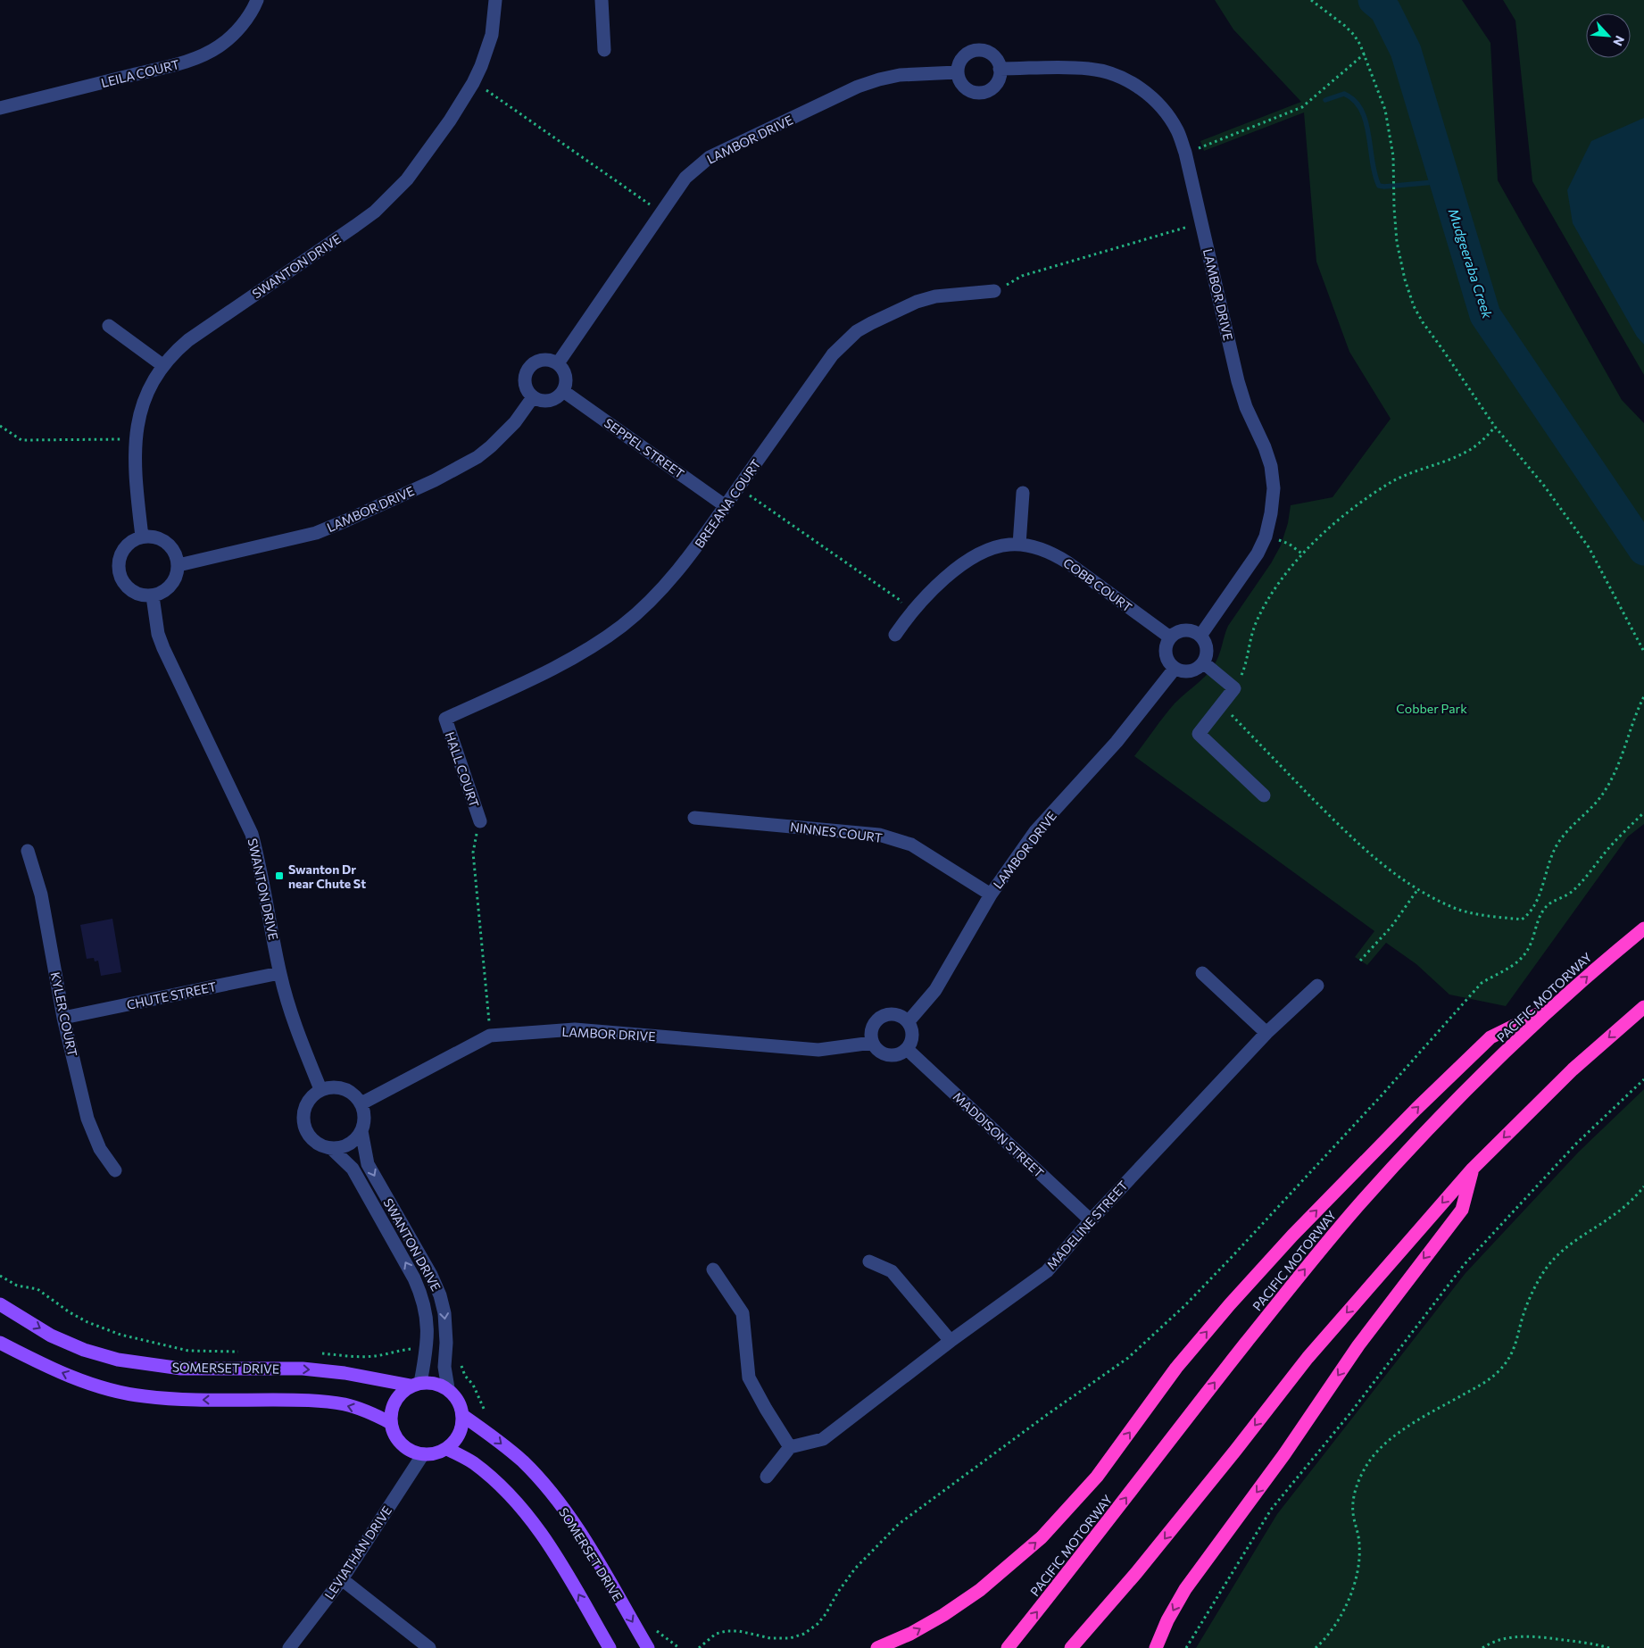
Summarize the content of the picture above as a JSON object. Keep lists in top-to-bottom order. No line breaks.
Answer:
{"streets":{"highway":["PACIFIC MOTORWAY"],"main road":["SOMERSET DRIVE"],"street":["LEILA COURT","LAMBOR DRIVE","SWANTON DRIVE","SEPPEL STREET","BREEANA COURT","COBB COURT","HALL COURT","NINNES COURT","CHUTE STREET","KYLER COURT","MADDISON STREET","MADELINE STREET","LEVIATHAN DRIVE"]},"crossings":[["LAMBOR DRIVE","SWANTON DRIVE"],["LAMBOR DRIVE","SEPPEL STREET"],["LAMBOR DRIVE","COBB COURT"],["LAMBOR DRIVE","NINNES COURT"],["LAMBOR DRIVE","MADDISON STREET"],["SWANTON DRIVE","CHUTE STREET"],["SWANTON DRIVE","SOMERSET DRIVE"],["SWANTON DRIVE","LEVIATHAN DRIVE"],["SEPPEL STREET","BREEANA COURT"],["BREEANA COURT","HALL COURT"],["CHUTE STREET","KYLER COURT"],["MADDISON STREET","MADELINE STREET"],["SOMERSET DRIVE","LEVIATHAN DRIVE"]],"water":["Mudgeeraba Creek"],"parks":["Cobber Park"],"places":{"transit":["Swanton Dr near Chute St"]},"north":"bottom right"}
